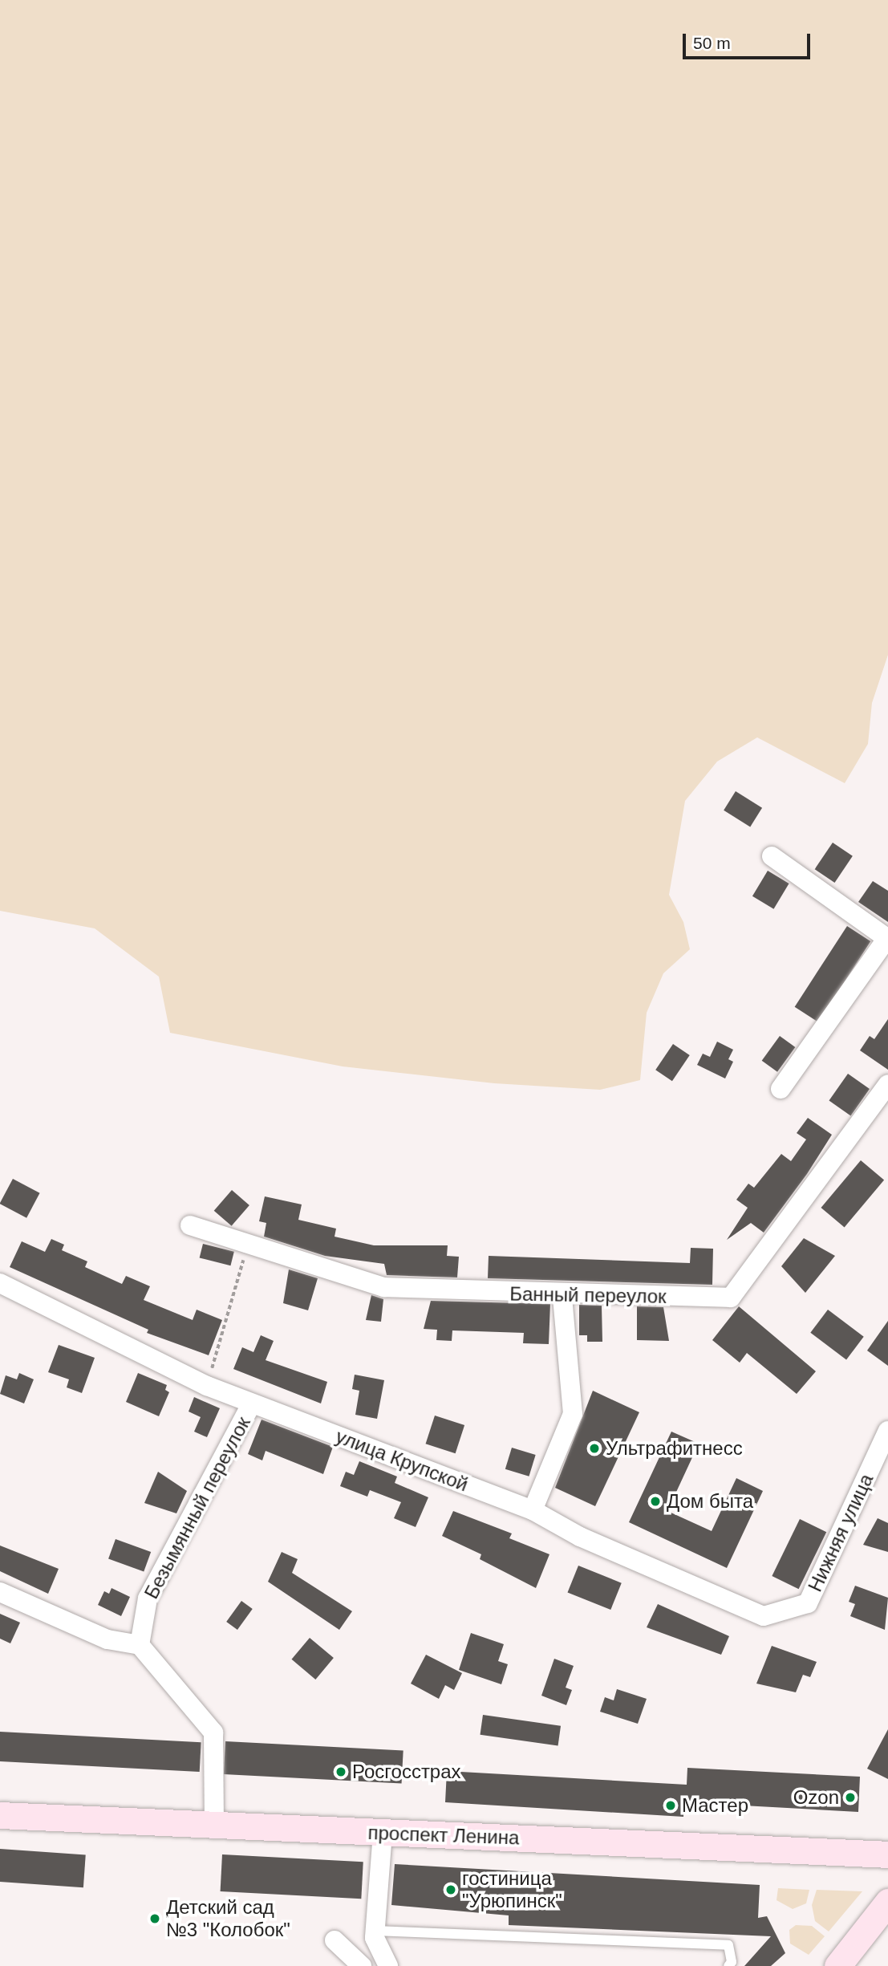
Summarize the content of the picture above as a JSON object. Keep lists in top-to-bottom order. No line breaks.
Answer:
{"streets":{"main road":["проспект Ленина"],"street":["Банный переулок","улица Крупской","Безымянный переулок","Нижняя улица"]},"crossings":[["улица Крупской","Безымянный переулок"],["улица Крупской","Нижняя улица"]],"places":["Ультрафитнесс","Дом быта","Росгосстрах","Ozon","Мастер","гостиница \"Урюпинск\"","Детский сад №3 \"Колобок\""],"scale_bar":"50 m"}
